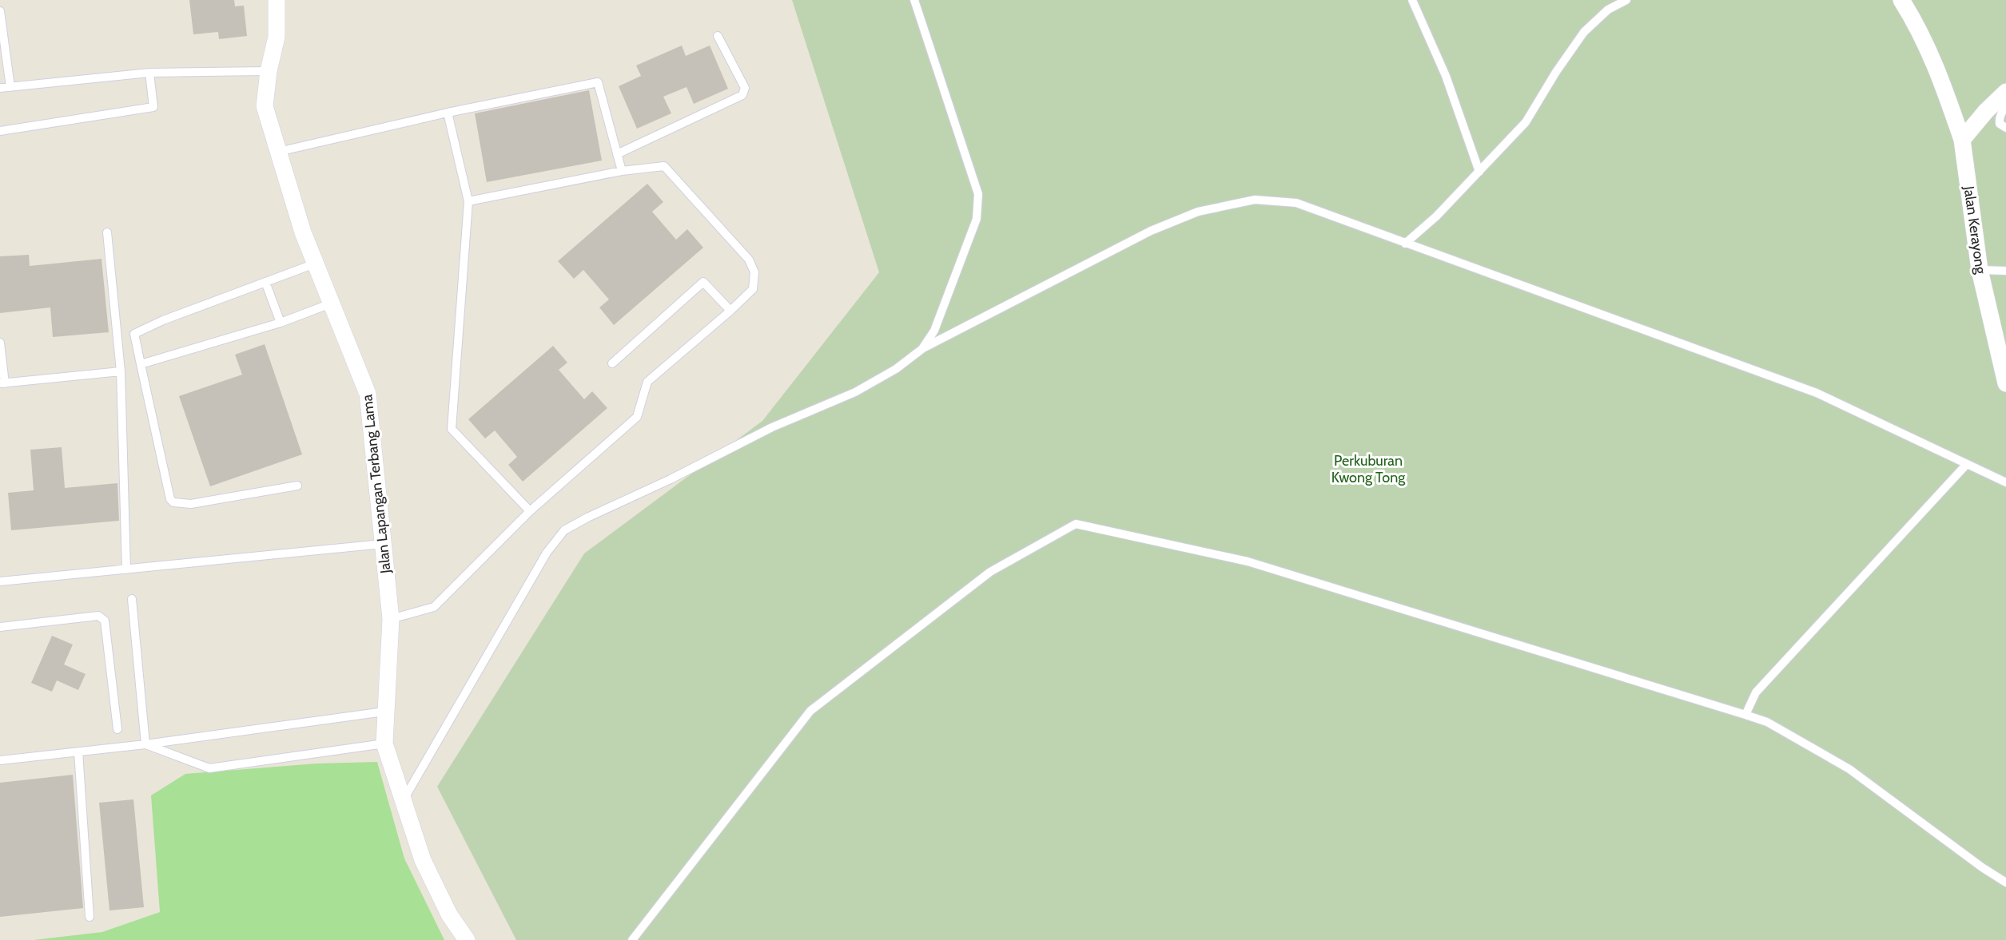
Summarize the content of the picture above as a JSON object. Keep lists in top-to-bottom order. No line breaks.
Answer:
{"streets":{"street":["Jalan Kerayong","Jalan Lapangan Terbang Lama"]},"parks":["Perkuburan Kwong Tong"]}
